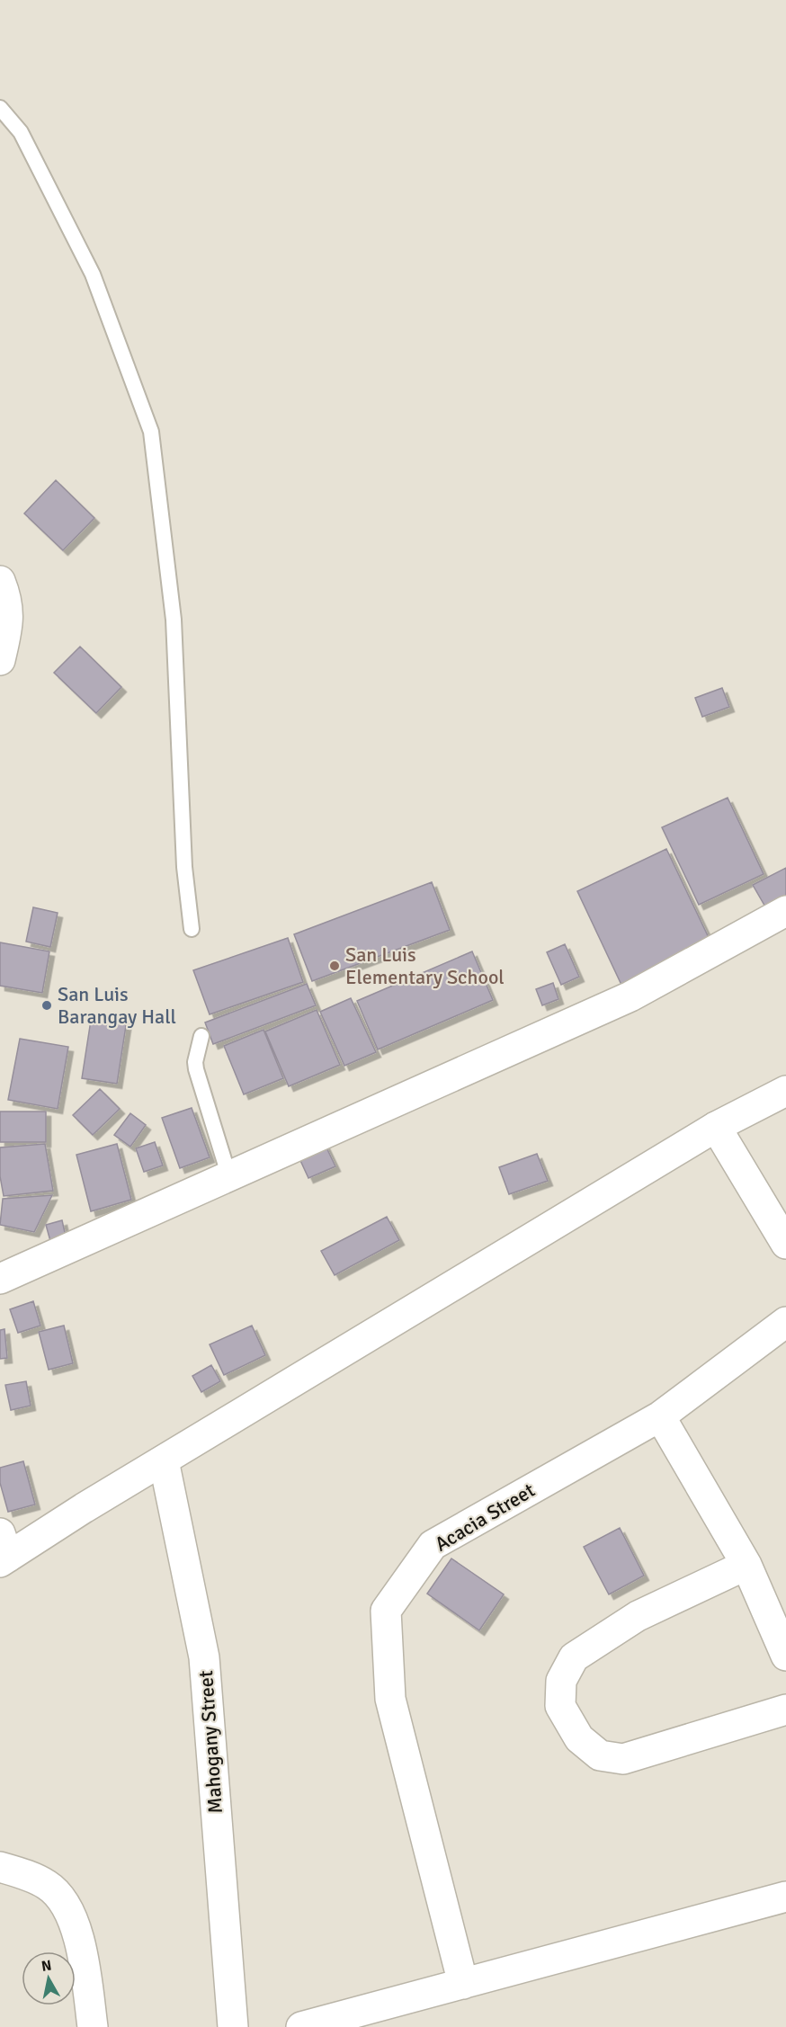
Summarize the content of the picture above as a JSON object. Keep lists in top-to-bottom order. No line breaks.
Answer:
{"streets":{"street":["Acacia Street","Mahogany Street"]},"places":["San Luis Elementary School","San Luis Barangay Hall"],"north":"top"}
